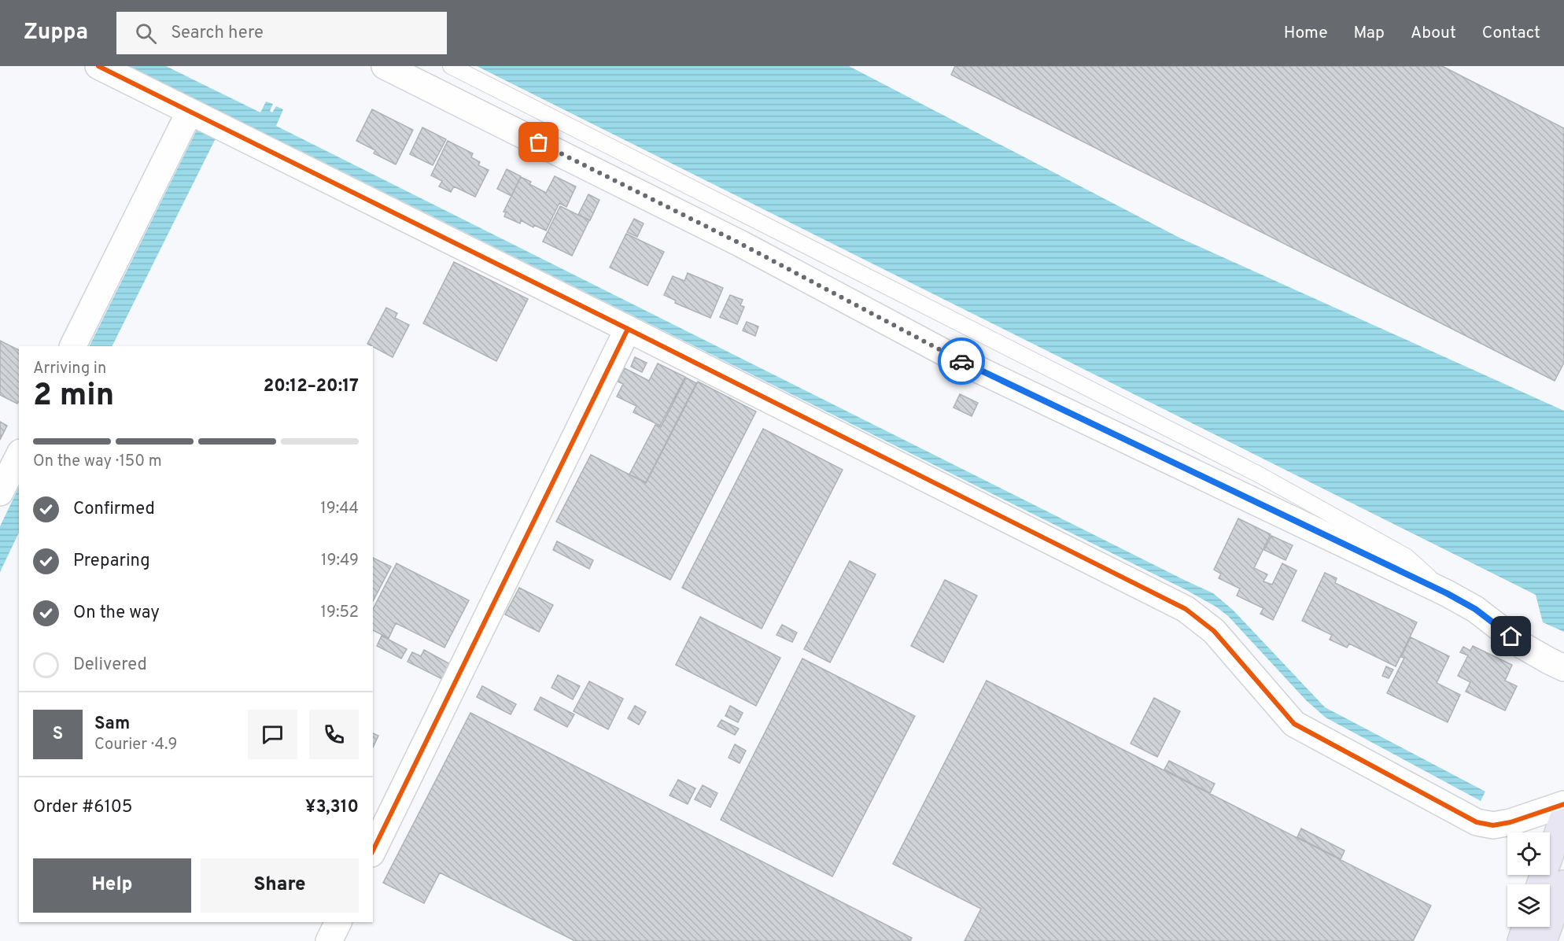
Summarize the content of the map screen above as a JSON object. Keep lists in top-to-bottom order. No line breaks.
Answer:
{"page":{"header":"Zuppa","search":"Search here","nav":["Home","Map","About","Contact"],"heading":["2 min","Arriving in","20:12–20:17"],"panel":["Sam","Courier · 4.9","Order #6105","¥3,310"],"bar":"On the way · 150 m","list":[["Confirmed","19:44"],["Preparing","19:49"],["On the way","19:52"],"Delivered"],"round":"S","buttons":["Help","Share"]}}
